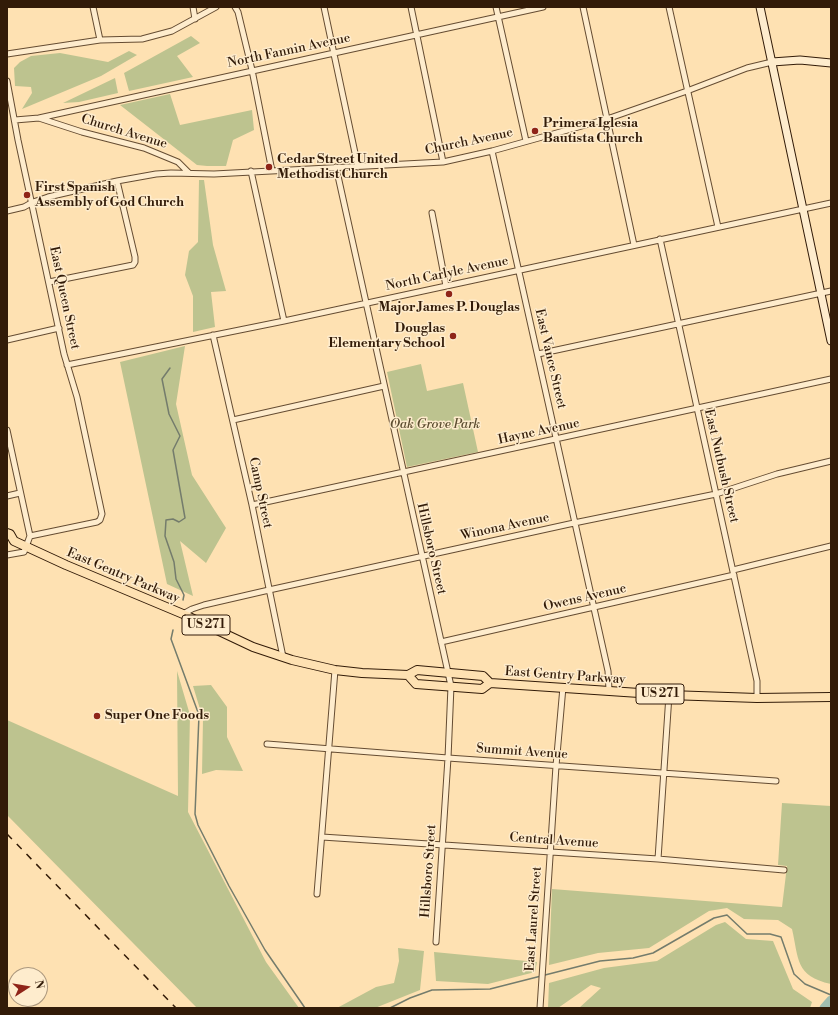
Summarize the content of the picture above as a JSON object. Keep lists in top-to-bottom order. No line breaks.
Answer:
{"streets":{"main road":["Church Avenue","East Gentry Parkway","US 271"],"street":["North Fannin Avenue","North Carlyle Avenue","East Queen Street","East Vance Street","Hayne Avenue","East Nutbush Street","Camp Street","Winona Avenue","Hillsboro Street","Owens Avenue","Summit Avenue","Central Avenue","East Laurel Street"]},"crossings":[["North Fannin Avenue","Church Avenue"],["Church Avenue","East Queen Street"],["Church Avenue","East Vance Street"],["Church Avenue","Hillsboro Street"],["North Carlyle Avenue","East Queen Street"],["North Carlyle Avenue","East Vance Street"],["North Carlyle Avenue","East Nutbush Street"],["North Carlyle Avenue","Camp Street"],["North Carlyle Avenue","Hillsboro Street"],["East Vance Street","Hayne Avenue"],["East Vance Street","Winona Avenue"],["East Vance Street","East Gentry Parkway"],["East Vance Street","Owens Avenue"],["Hayne Avenue","East Nutbush Street"],["Hayne Avenue","Camp Street"],["Hayne Avenue","Hillsboro Street"],["East Nutbush Street","Winona Avenue"],["East Nutbush Street","East Gentry Parkway"],["East Nutbush Street","Owens Avenue"],["Camp Street","Winona Avenue"],["Camp Street","East Gentry Parkway"],["Winona Avenue","Hillsboro Street"],["Winona Avenue","East Gentry Parkway"],["Hillsboro Street","East Gentry Parkway"],["Hillsboro Street","Owens Avenue"],["Hillsboro Street","Summit Avenue"],["Hillsboro Street","Central Avenue"],["East Gentry Parkway","East Laurel Street"],["Summit Avenue","East Laurel Street"],["Central Avenue","East Laurel Street"]],"parks":["Oak Grove Park"],"places":["Primera Iglesia Bautista Church","Cedar Street United Methodist Church","First Spanish Assembly of God Church","Major James P. Douglas","Douglas Elementary School","Super One Foods"],"north":"right"}
